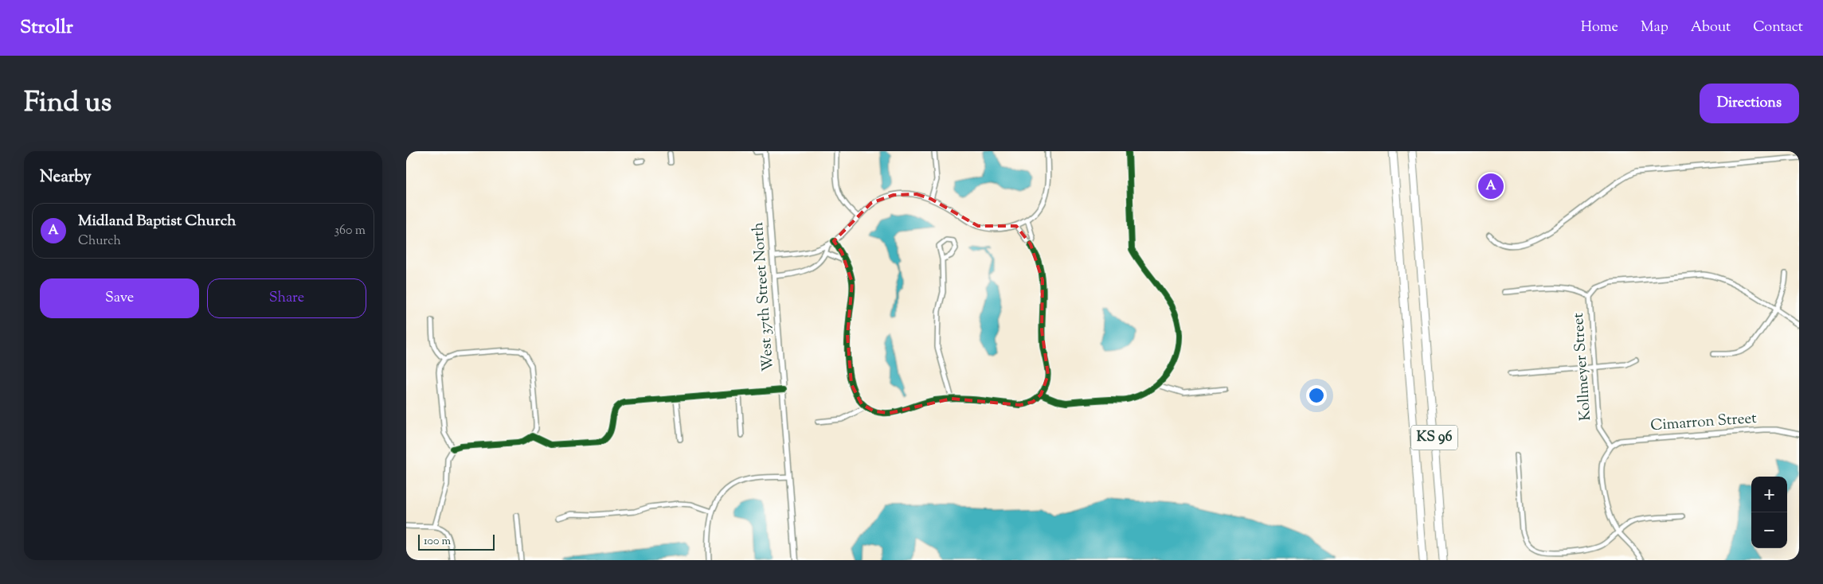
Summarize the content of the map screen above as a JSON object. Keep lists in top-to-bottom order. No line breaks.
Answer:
{"streets":{"highway":["KS 96"],"street":["West 37th Street North","Kollmeyer Street","Cimarron Street"]},"crossings":[["Kollmeyer Street","Cimarron Street"]],"scale_bar":"100 m","page":{"header":"Strollr","nav":["Home","Map","About","Contact"],"title":"Find us","buttons":["Directions",["Save","Share"]],"heading":"Nearby","pins":"A","list":[{"mark":"A","name":"Midland Baptist Church","note":"Church","value":"360 m"}],"map_buttons":["+","−"],"scale":"100 m"}}
